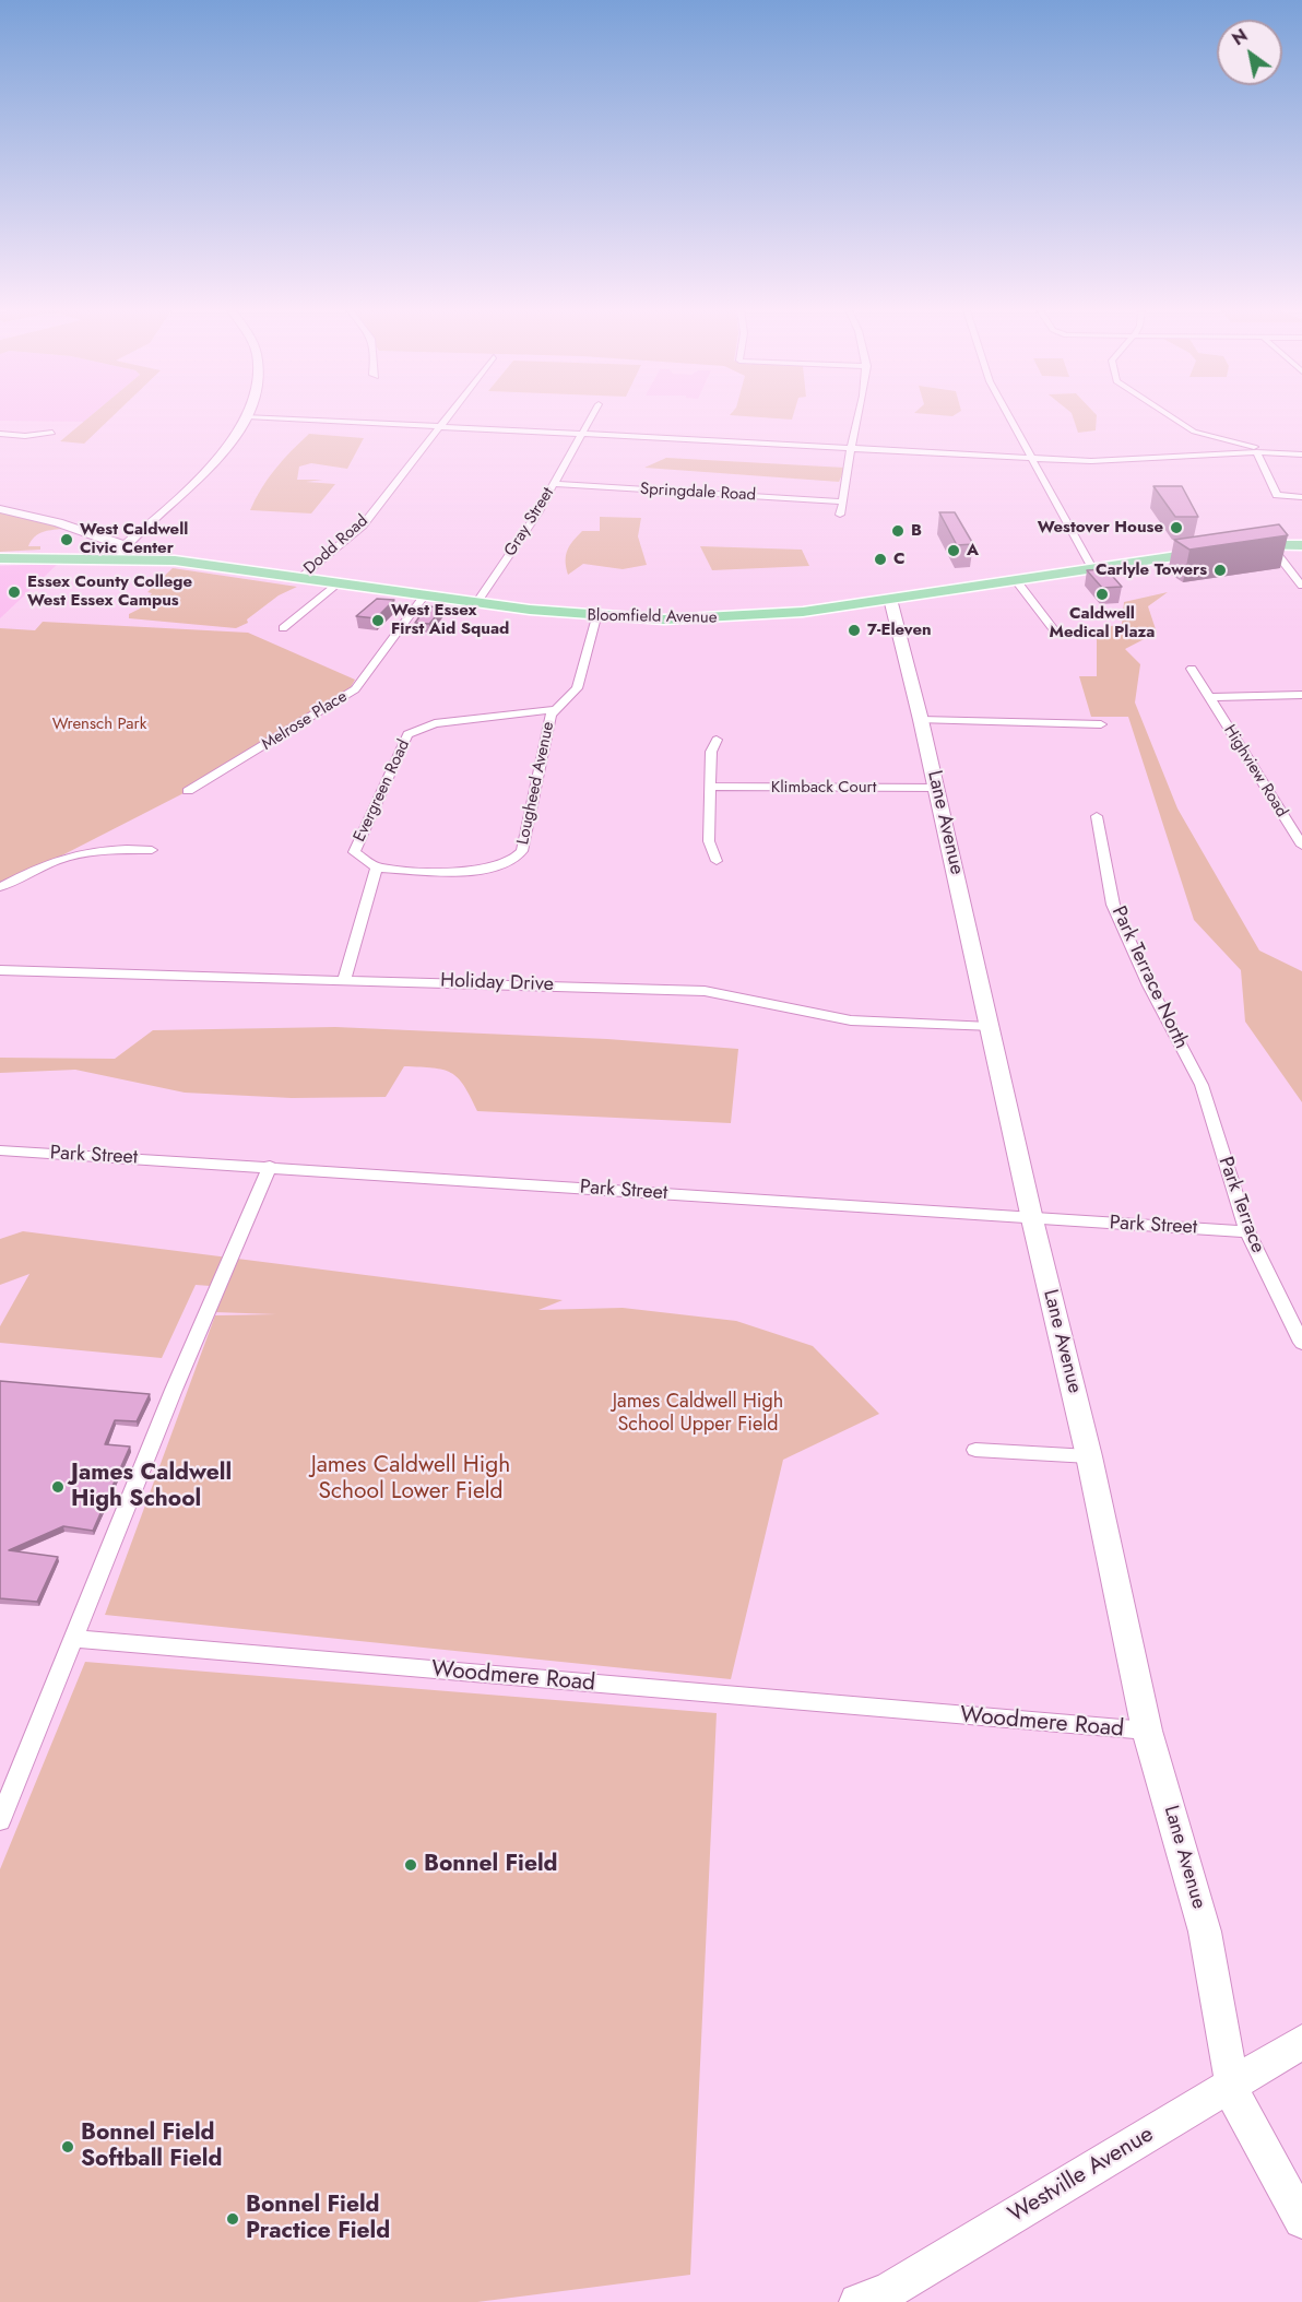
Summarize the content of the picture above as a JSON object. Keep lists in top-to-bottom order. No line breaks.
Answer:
{"streets":{"main road":["Bloomfield Avenue"],"street":["Springdale Road","Gray Street","Dodd Road","Melrose Place","Highview Road","Lougheed Avenue","Klimback Court","Evergreen Road","Lane Avenue","Park Terrace North","Holiday Drive","Park Street","Park Terrace","Woodmere Road","Westville Avenue"]},"crossings":[["Springdale Road","Gray Street"],["Gray Street","Bloomfield Avenue"],["Dodd Road","Bloomfield Avenue"],["Bloomfield Avenue","Melrose Place"],["Bloomfield Avenue","Lougheed Avenue"],["Bloomfield Avenue","Lane Avenue"],["Lougheed Avenue","Evergreen Road"],["Klimback Court","Lane Avenue"],["Evergreen Road","Holiday Drive"],["Lane Avenue","Holiday Drive"],["Lane Avenue","Park Street"],["Lane Avenue","Woodmere Road"],["Lane Avenue","Westville Avenue"],["Park Terrace North","Park Terrace"],["Park Street","Park Terrace"]],"parks":["Wrensch Park","James Caldwell High School Upper Field","James Caldwell High School Lower Field"],"places":["Westover House","B","West Caldwell Civic Center","A","C","Carlyle Towers","Essex County College West Essex Campus","Caldwell Medical Plaza","West Essex First Aid Squad","7-Eleven","James Caldwell High School","Bonnel Field","Bonnel Field Softball Field","Bonnel Field Practice Field"],"north":"top left"}
